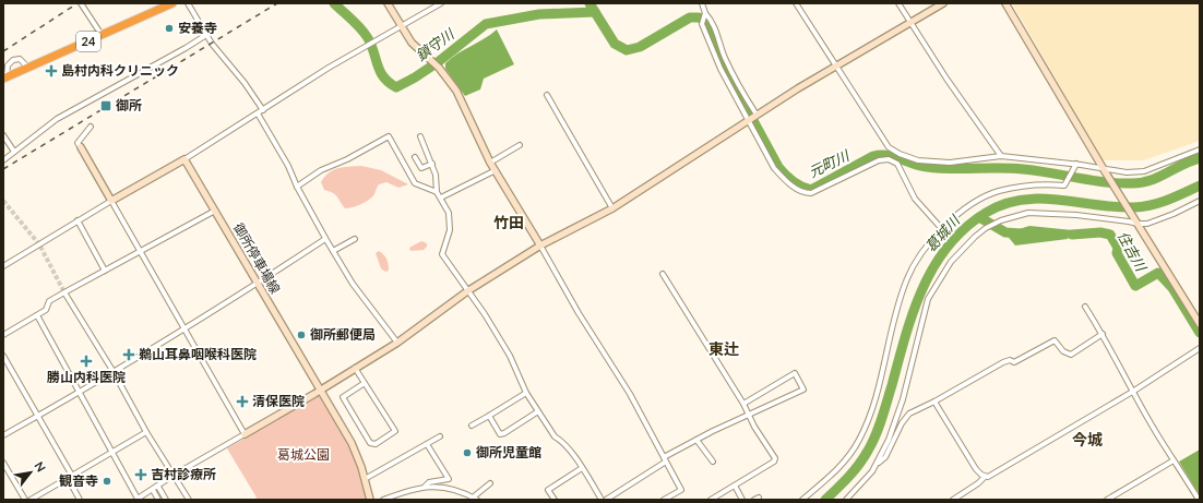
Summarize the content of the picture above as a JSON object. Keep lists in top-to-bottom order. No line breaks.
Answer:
{"streets":{"highway":["24"],"street":["御所停車場線"]},"districts":["竹田","東辻","今城"],"water":["鎮守川","元町川","葛城川","住吉川"],"parks":["葛城公園"],"places":{"other":["安養寺","御所郵便局","御所児童館","観音寺"],"health":["島村内科クリニック","鵜山耳鼻咽喉科医院","勝山内科医院","清保医院","吉村診療所"],"transit":["御所"]},"north":"top right"}
